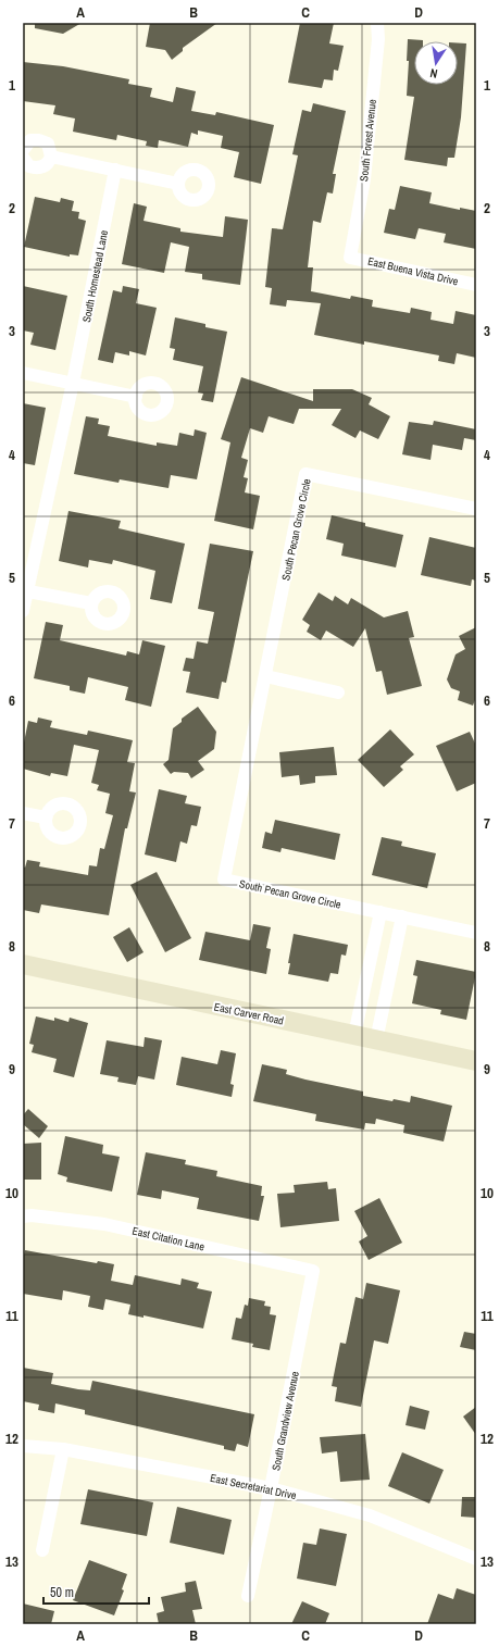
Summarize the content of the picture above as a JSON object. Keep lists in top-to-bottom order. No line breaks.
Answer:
{"streets":{"street":["South Forest Avenue","East Buena Vista Drive","South Homestead Lane","South Pecan Grove Circle","East Carver Road","East Citation Lane","South Grandview Avenue","East Secretariat Drive"]},"crossings":[["South Forest Avenue","East Buena Vista Drive"],["East Citation Lane","South Grandview Avenue"],["South Grandview Avenue","East Secretariat Drive"]],"scale_bar":"50 m","north":"bottom","grid":{"columns":["A","B","C","D"],"rows":["1","2","3","4","5","6","7","8","9","10","11","12","13"]}}
